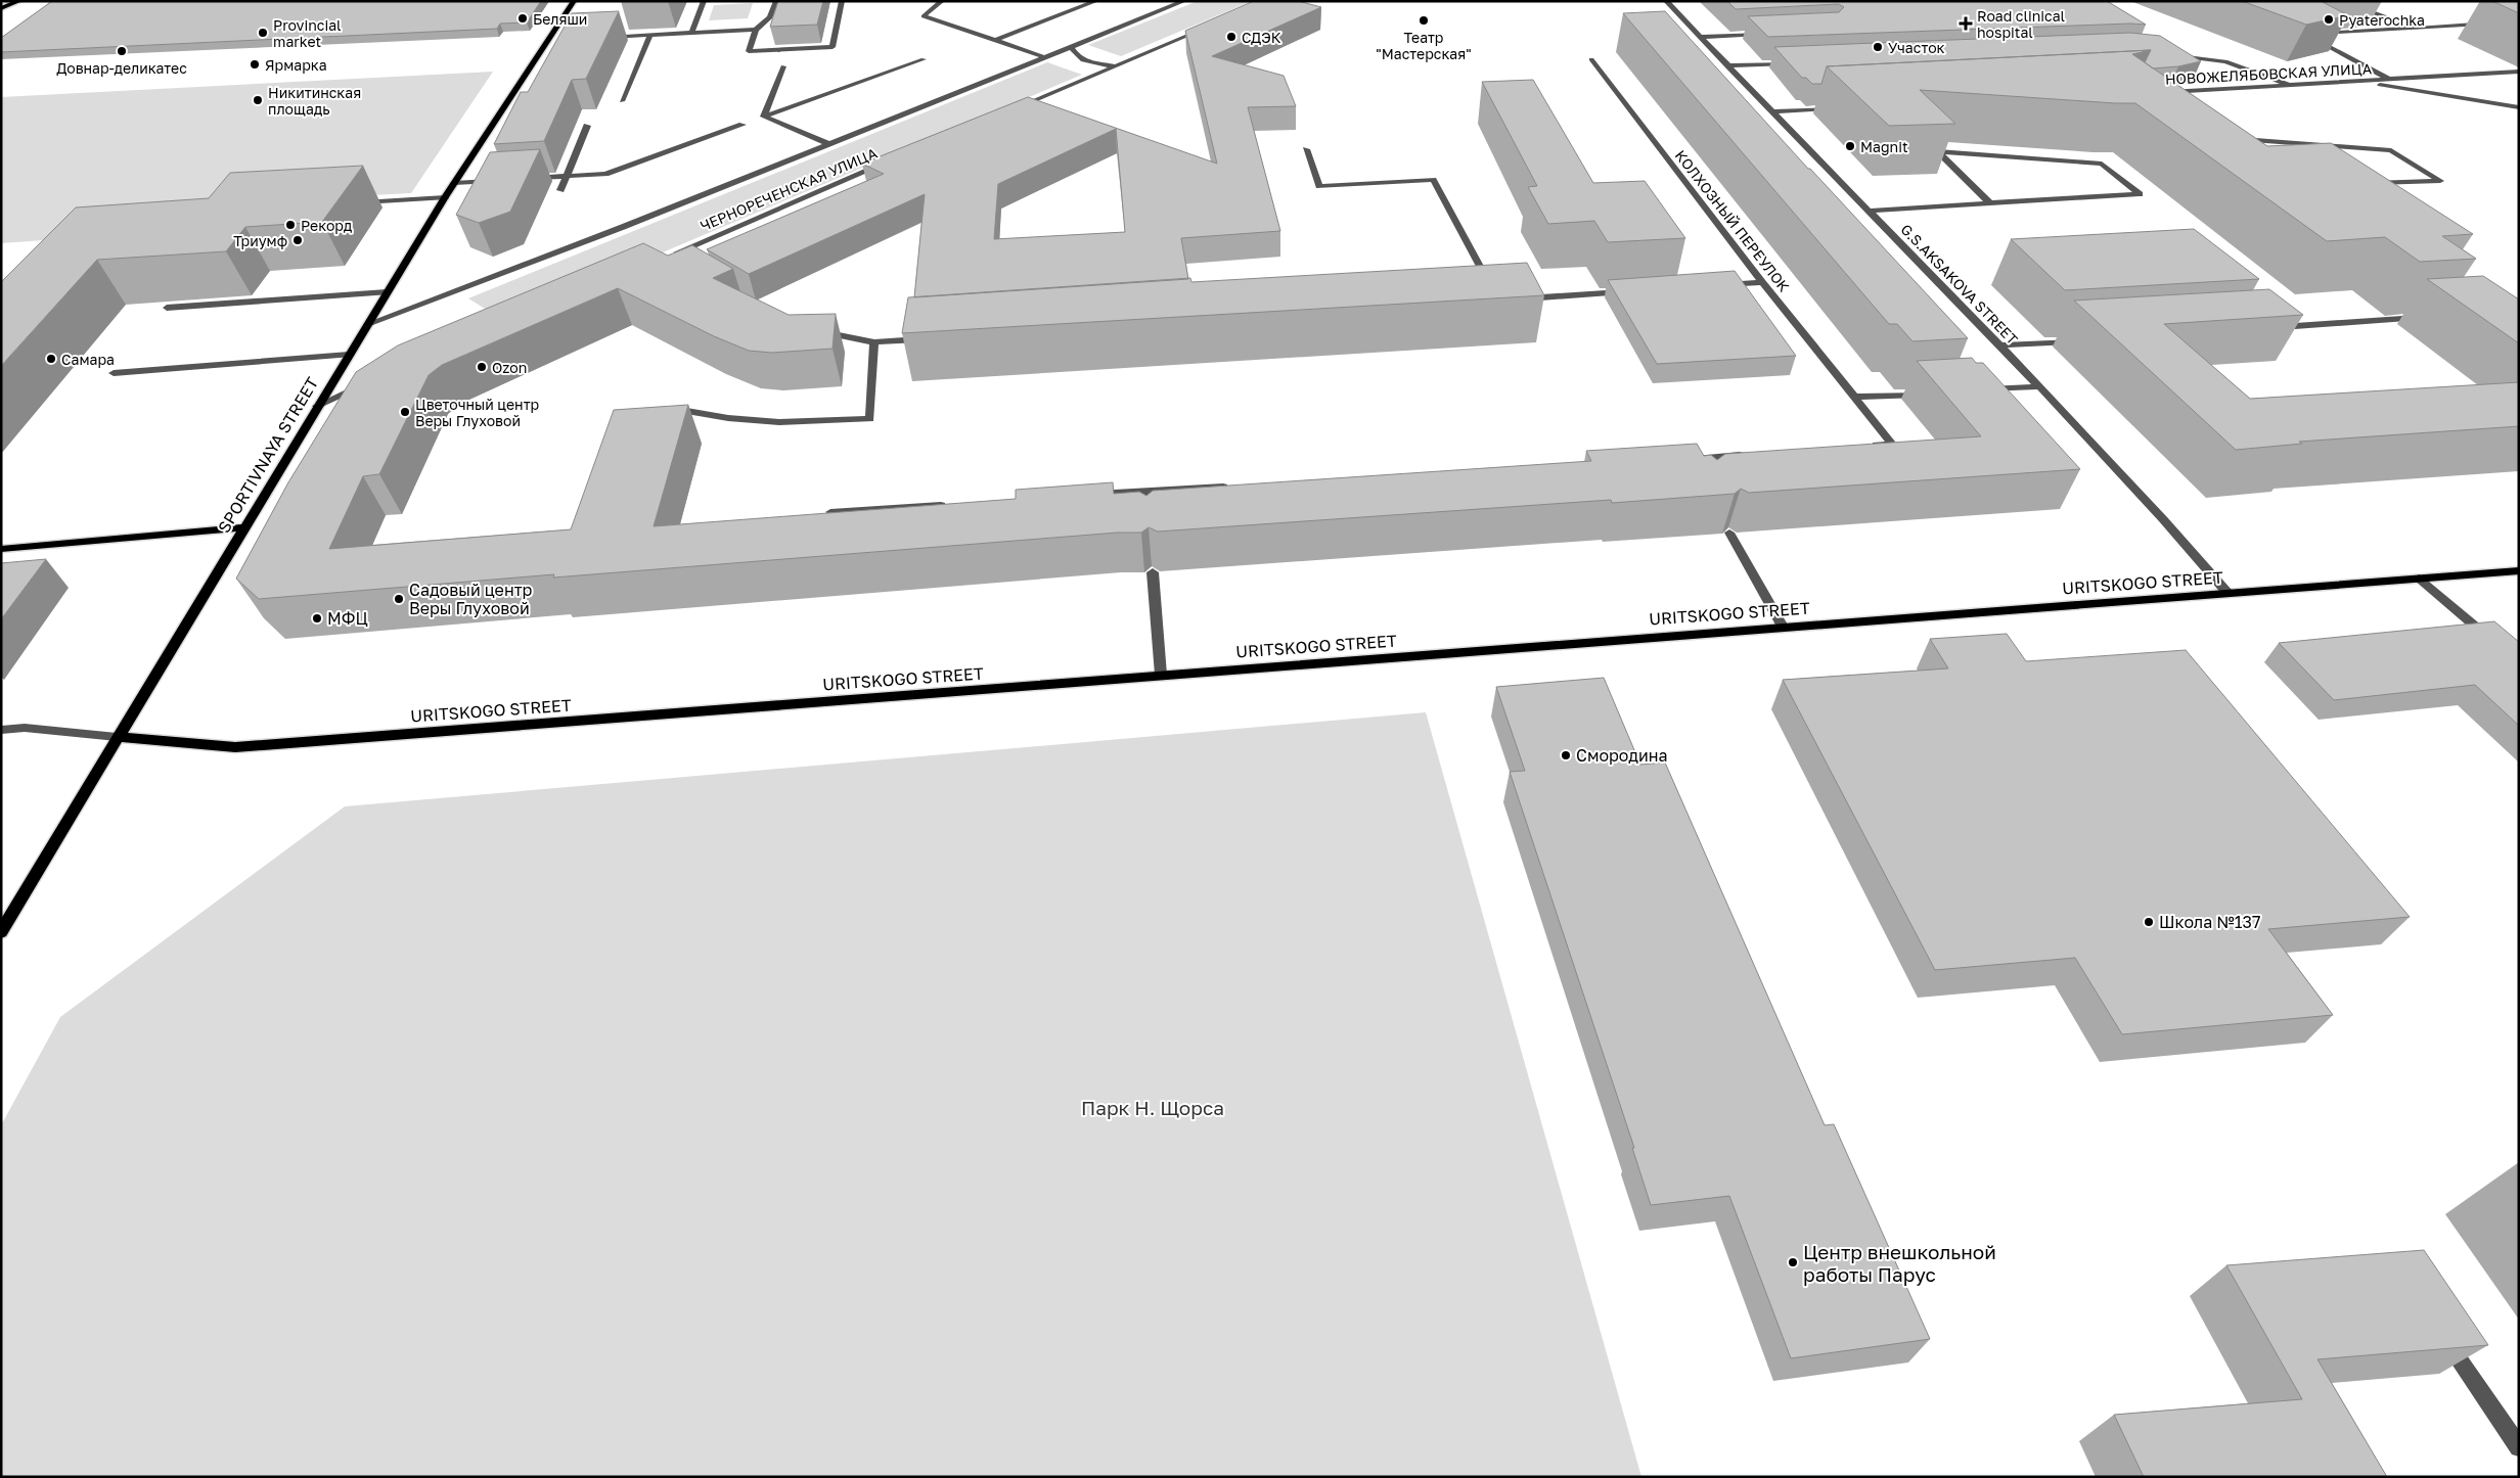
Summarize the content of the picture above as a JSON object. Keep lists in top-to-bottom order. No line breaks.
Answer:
{"streets":{"main road":["SPORTIVNAYA STREET","URITSKOGO STREET"],"street":["НОВОЖЕЛЯБОВСКАЯ УЛИЦА","ЧЕРНОРЕЧЕНСКАЯ УЛИЦА","КОЛХОЗНЫЙ ПЕРЕУЛОК","G.S.AKSAKOVA STREET"]},"crossings":[["ЧЕРНОРЕЧЕНСКАЯ УЛИЦА","SPORTIVNAYA STREET"],["G.S.AKSAKOVA STREET","URITSKOGO STREET"],["SPORTIVNAYA STREET","URITSKOGO STREET"]],"parks":["Парк Н. Щорса"],"places":{"other":["Беляши","Pyaterochka","Театр \"Мастерская\"","Provincial market","СДЭК","Участок","Довнар-деликатес","Ярмарка","Никитинская площадь","Magnit","Рекорд","Триумф","Самара","Ozon","Цветочный центр Веры Глуховой","Садовый центр Веры Глуховой","МФЦ","Смородина","Школа №137","Центр внешкольной работы Парус"],"health":["Road clinical hospital"]}}
